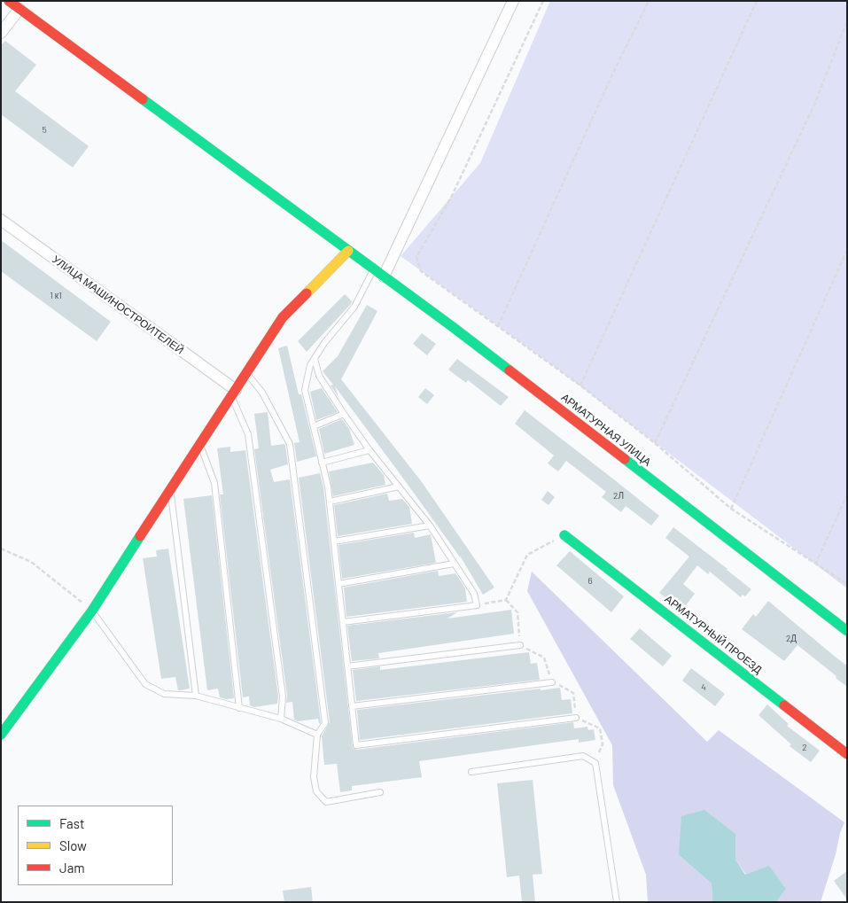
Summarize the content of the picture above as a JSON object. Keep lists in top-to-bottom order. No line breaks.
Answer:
{"streets":{"street":["УЛИЦА МАШИНОСТРОИТЕЛЕЙ","АРМАТУРНАЯ УЛИЦА","АРМАТУРНЫЙ ПРОЕЗД"]},"house_numbers":["5","1 к1","2Л","6","2Д","4","2"],"legend":["Fast","Slow","Jam"]}
